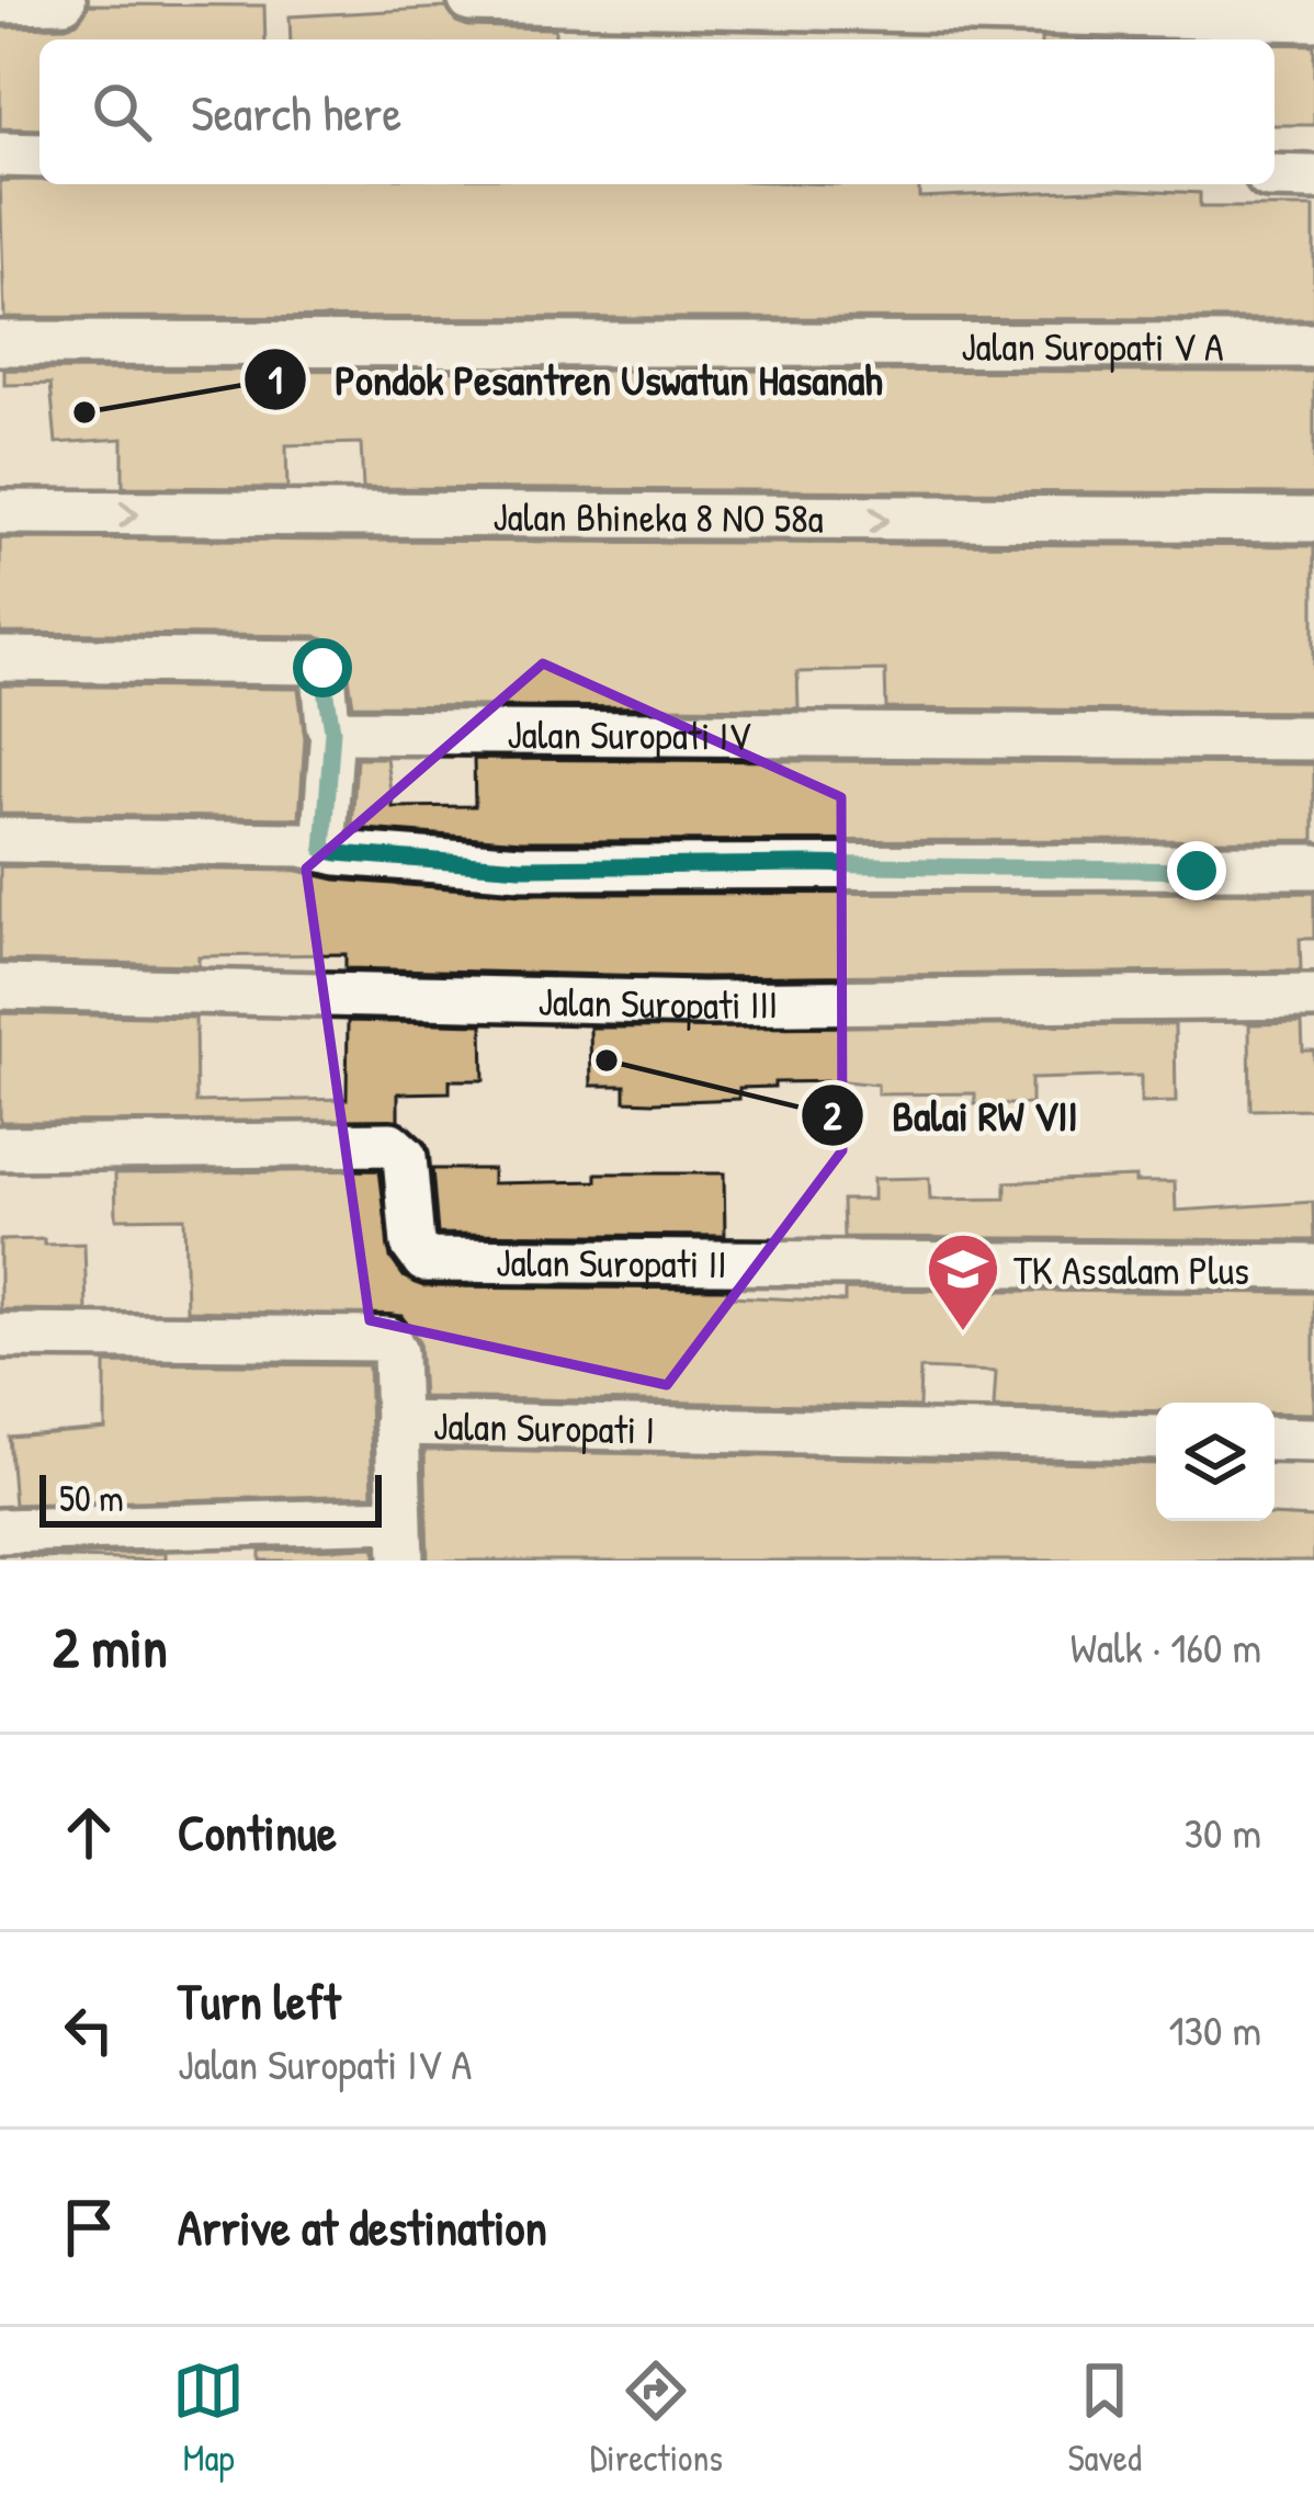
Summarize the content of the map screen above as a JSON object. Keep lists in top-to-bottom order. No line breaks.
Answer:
{"streets":{"street":["Jalan Suropati V A","Jalan Bhineka 8 NO 58a","Jalan Suropati IV","Jalan Suropati III","Jalan Suropati II","Jalan Suropati I"]},"places":{"other":["Pondok Pesantren Uswatun Hasanah","Balai RW VII"],"school or university":["TK Assalam Plus"]},"scale_bar":"50 m","page":{"search":"Search here","scale":"50 m","heading":["2 min","Walk · 160 m"],"list":[["Continue","30 m"],["Turn left","Jalan Suropati IV A","130 m"],"Arrive at destination"],"nav":["Map","Directions","Saved"]}}
